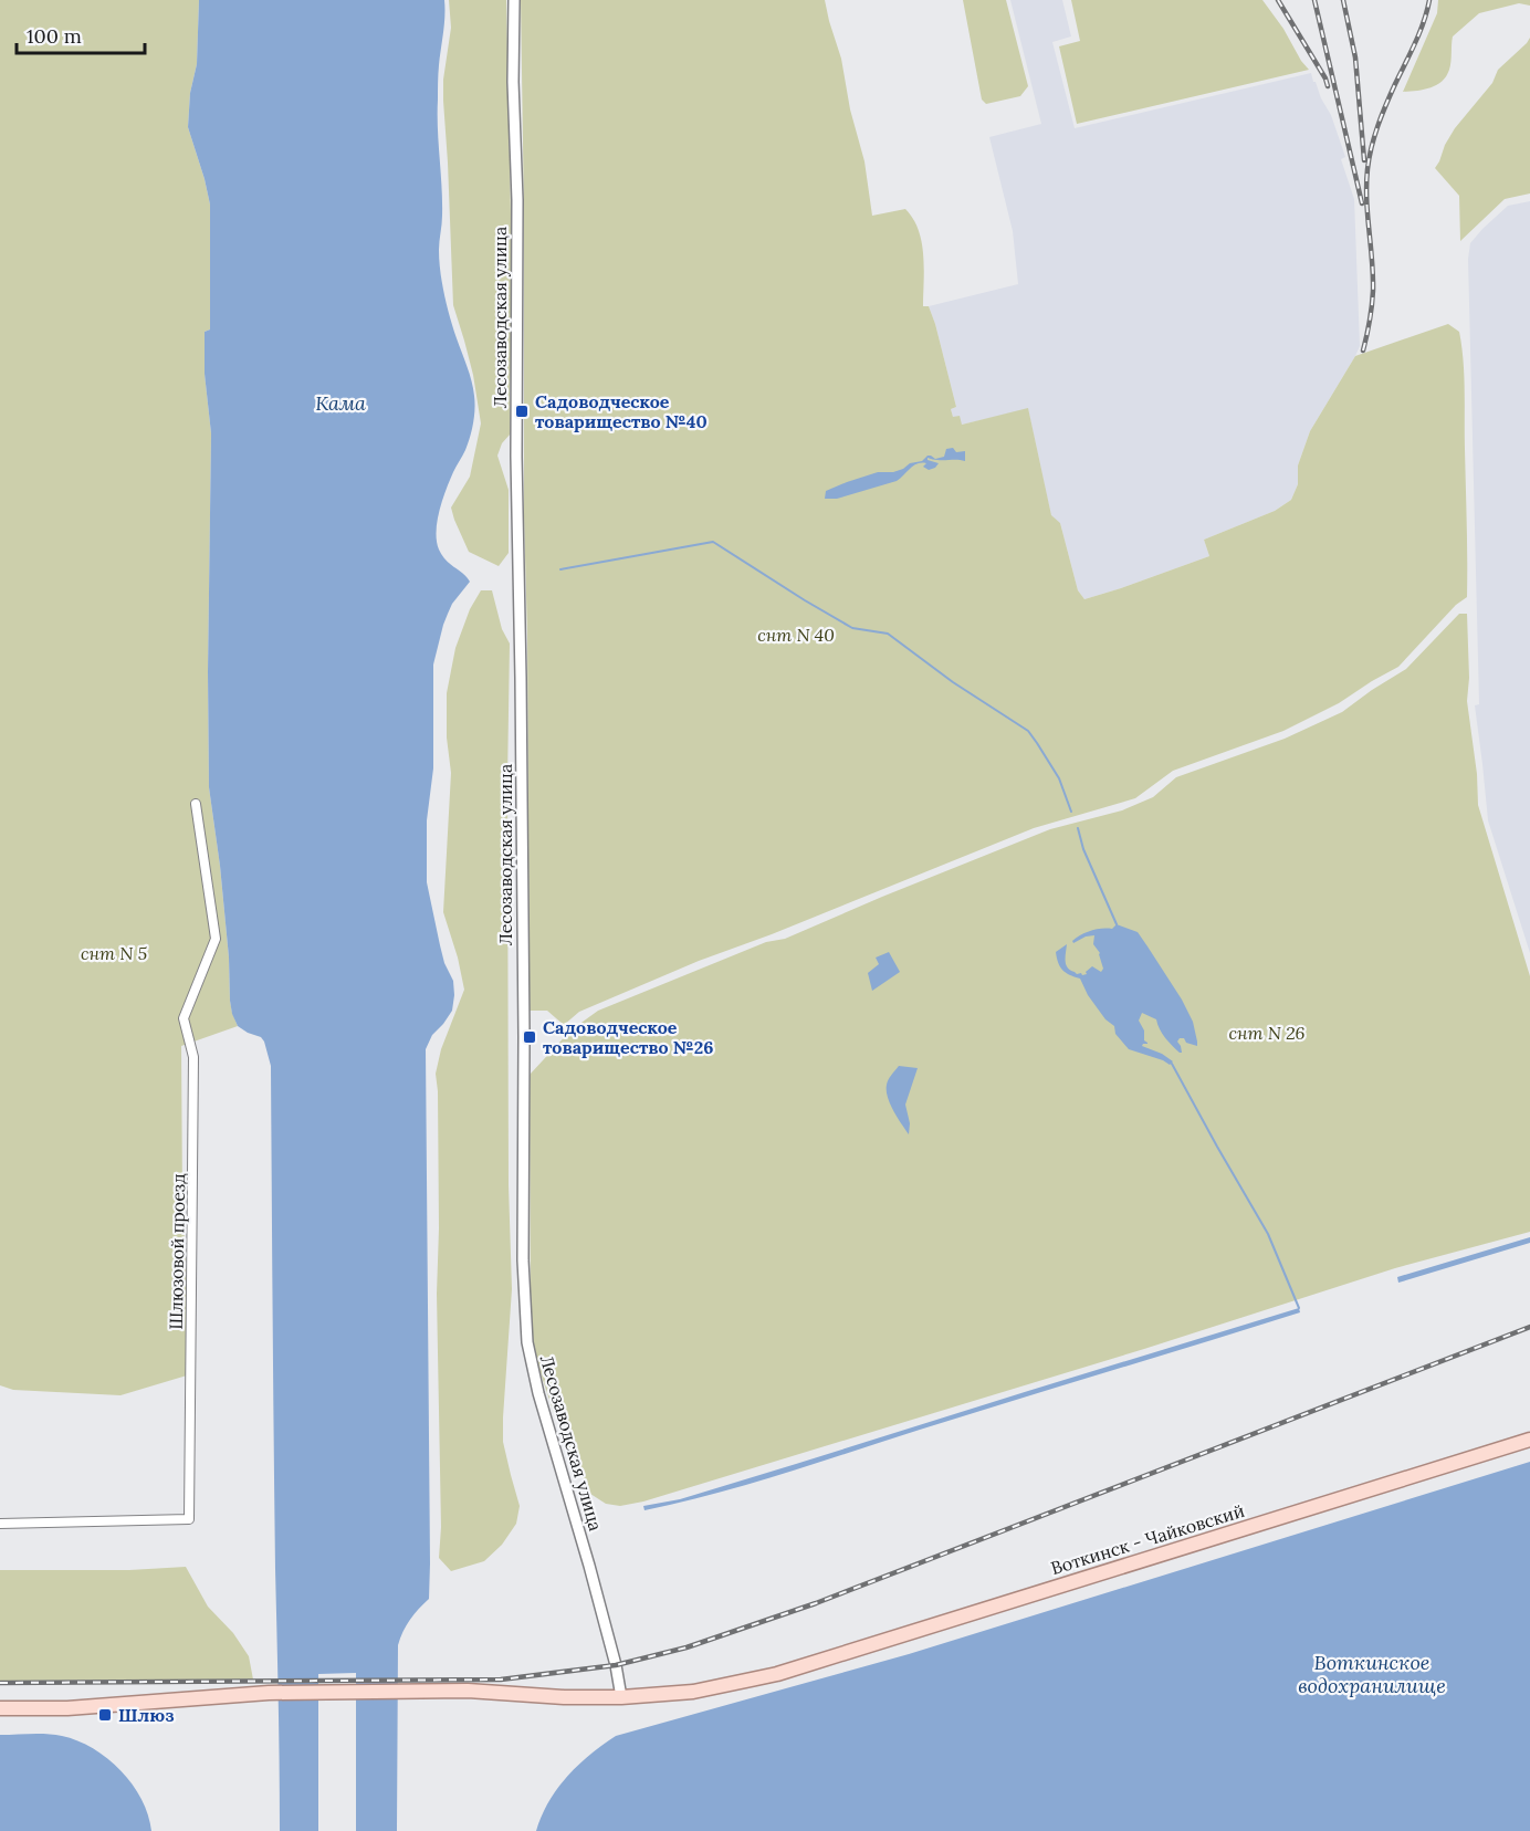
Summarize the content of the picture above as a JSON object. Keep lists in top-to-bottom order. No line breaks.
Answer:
{"streets":{"main road":["Воткинск - Чайковский"],"street":["Лесозаводская улица","Шлюзовой проезд"]},"crossings":[["Лесозаводская улица","Воткинск - Чайковский"]],"water":["Кама","Воткинское водохранилище"],"parks":["снт N 40","снт N 5","снт N 26"],"places":{"transit":["Садоводческое товарищество №40","Садоводческое товарищество №26","Шлюз"]},"scale_bar":"100 m"}
